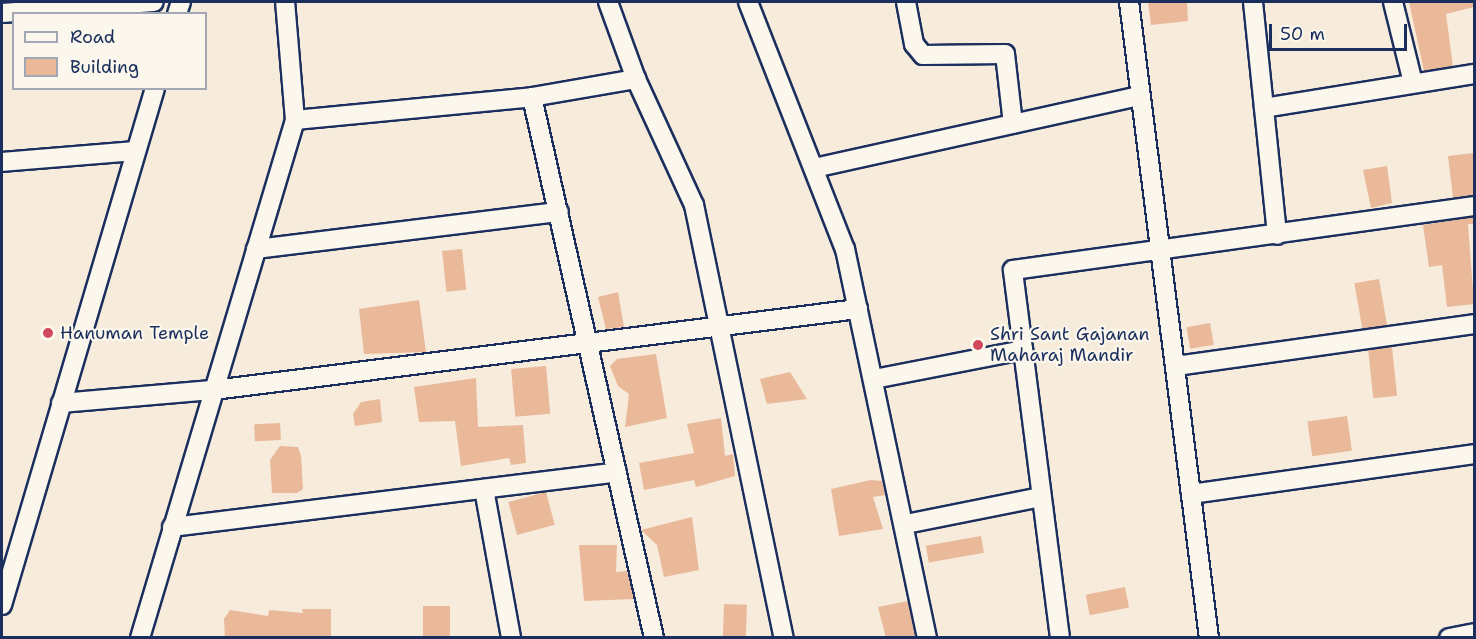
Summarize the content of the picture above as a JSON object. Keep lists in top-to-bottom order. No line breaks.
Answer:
{"places":["Hanuman Temple","Shri Sant Gajanan Maharaj Mandir"],"legend":["Road","Building"],"scale_bar":"50 m"}
